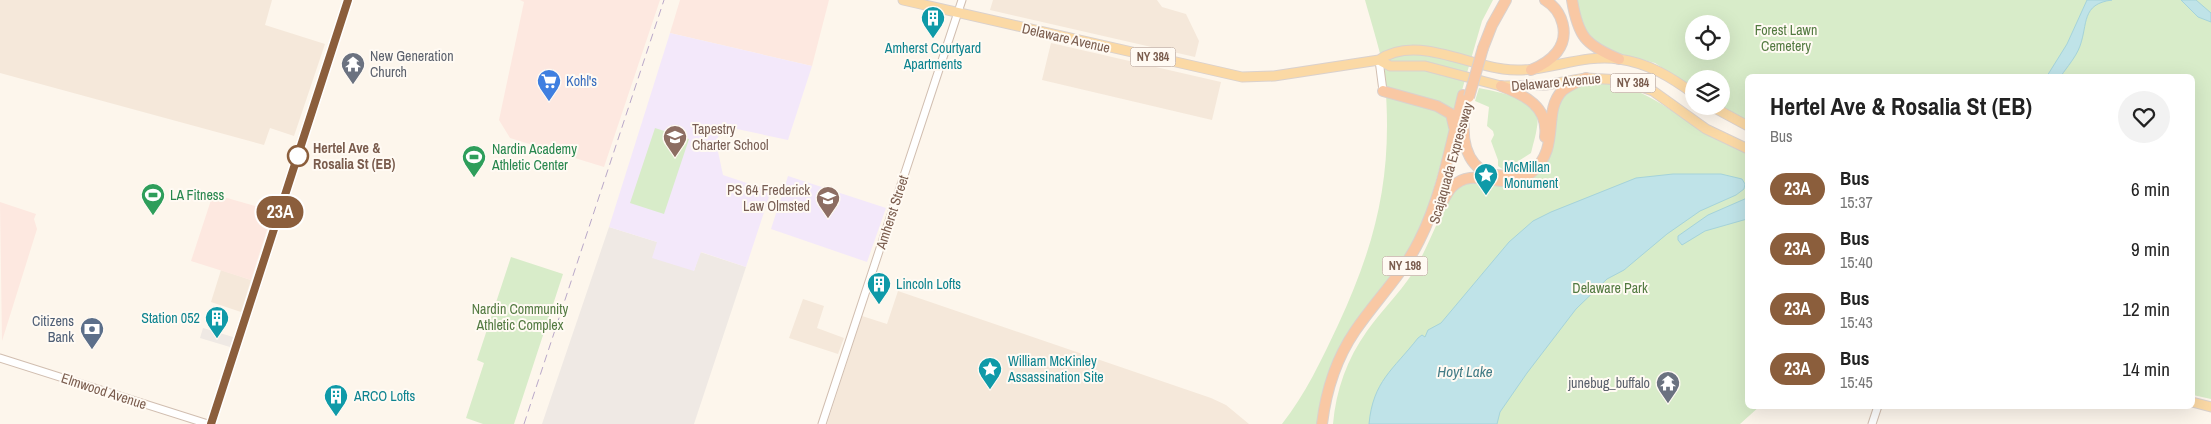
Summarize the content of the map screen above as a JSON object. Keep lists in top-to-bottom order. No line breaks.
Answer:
{"streets":{"highway":["Scajaquada Expressway","NY 198"],"main road":["Delaware Avenue","NY 384"],"street":["Amherst Street","Elmwood Avenue"]},"crossings":[["Delaware Avenue","Amherst Street"]],"water":["Hoyt Lake"],"parks":["Forest Lawn Cemetery","Delaware Park","Nardin Community Athletic Complex"],"places":{"building":["Amherst Courtyard Apartments","Lincoln Lofts","Station 052","ARCO Lofts"],"temple":["New Generation Church","junebug_buffalo"],"supermarket":["Kohl's"],"other":["Hertel Ave & Rosalia St (EB)"],"school or university":["Tapestry Charter School","PS 64 Frederick Law Olmsted"],"sports":["Nardin Academy Athletic Center","LA Fitness"],"place":["McMillan Monument","William McKinley Assassination Site"],"bank":["Citizens Bank"]},"lines":["bus line 23A"],"page":{"on_map":"23A","heading":["Hertel Ave & Rosalia St (EB)","Bus"],"list":[{"mark":"23A","name":"Bus","note":"15:37","value":"6 min"},{"mark":"23A","name":"Bus","note":"15:40","value":"9 min"},{"mark":"23A","name":"Bus","note":"15:43","value":"12 min"},{"mark":"23A","name":"Bus","note":"15:45","value":"14 min"}]}}
